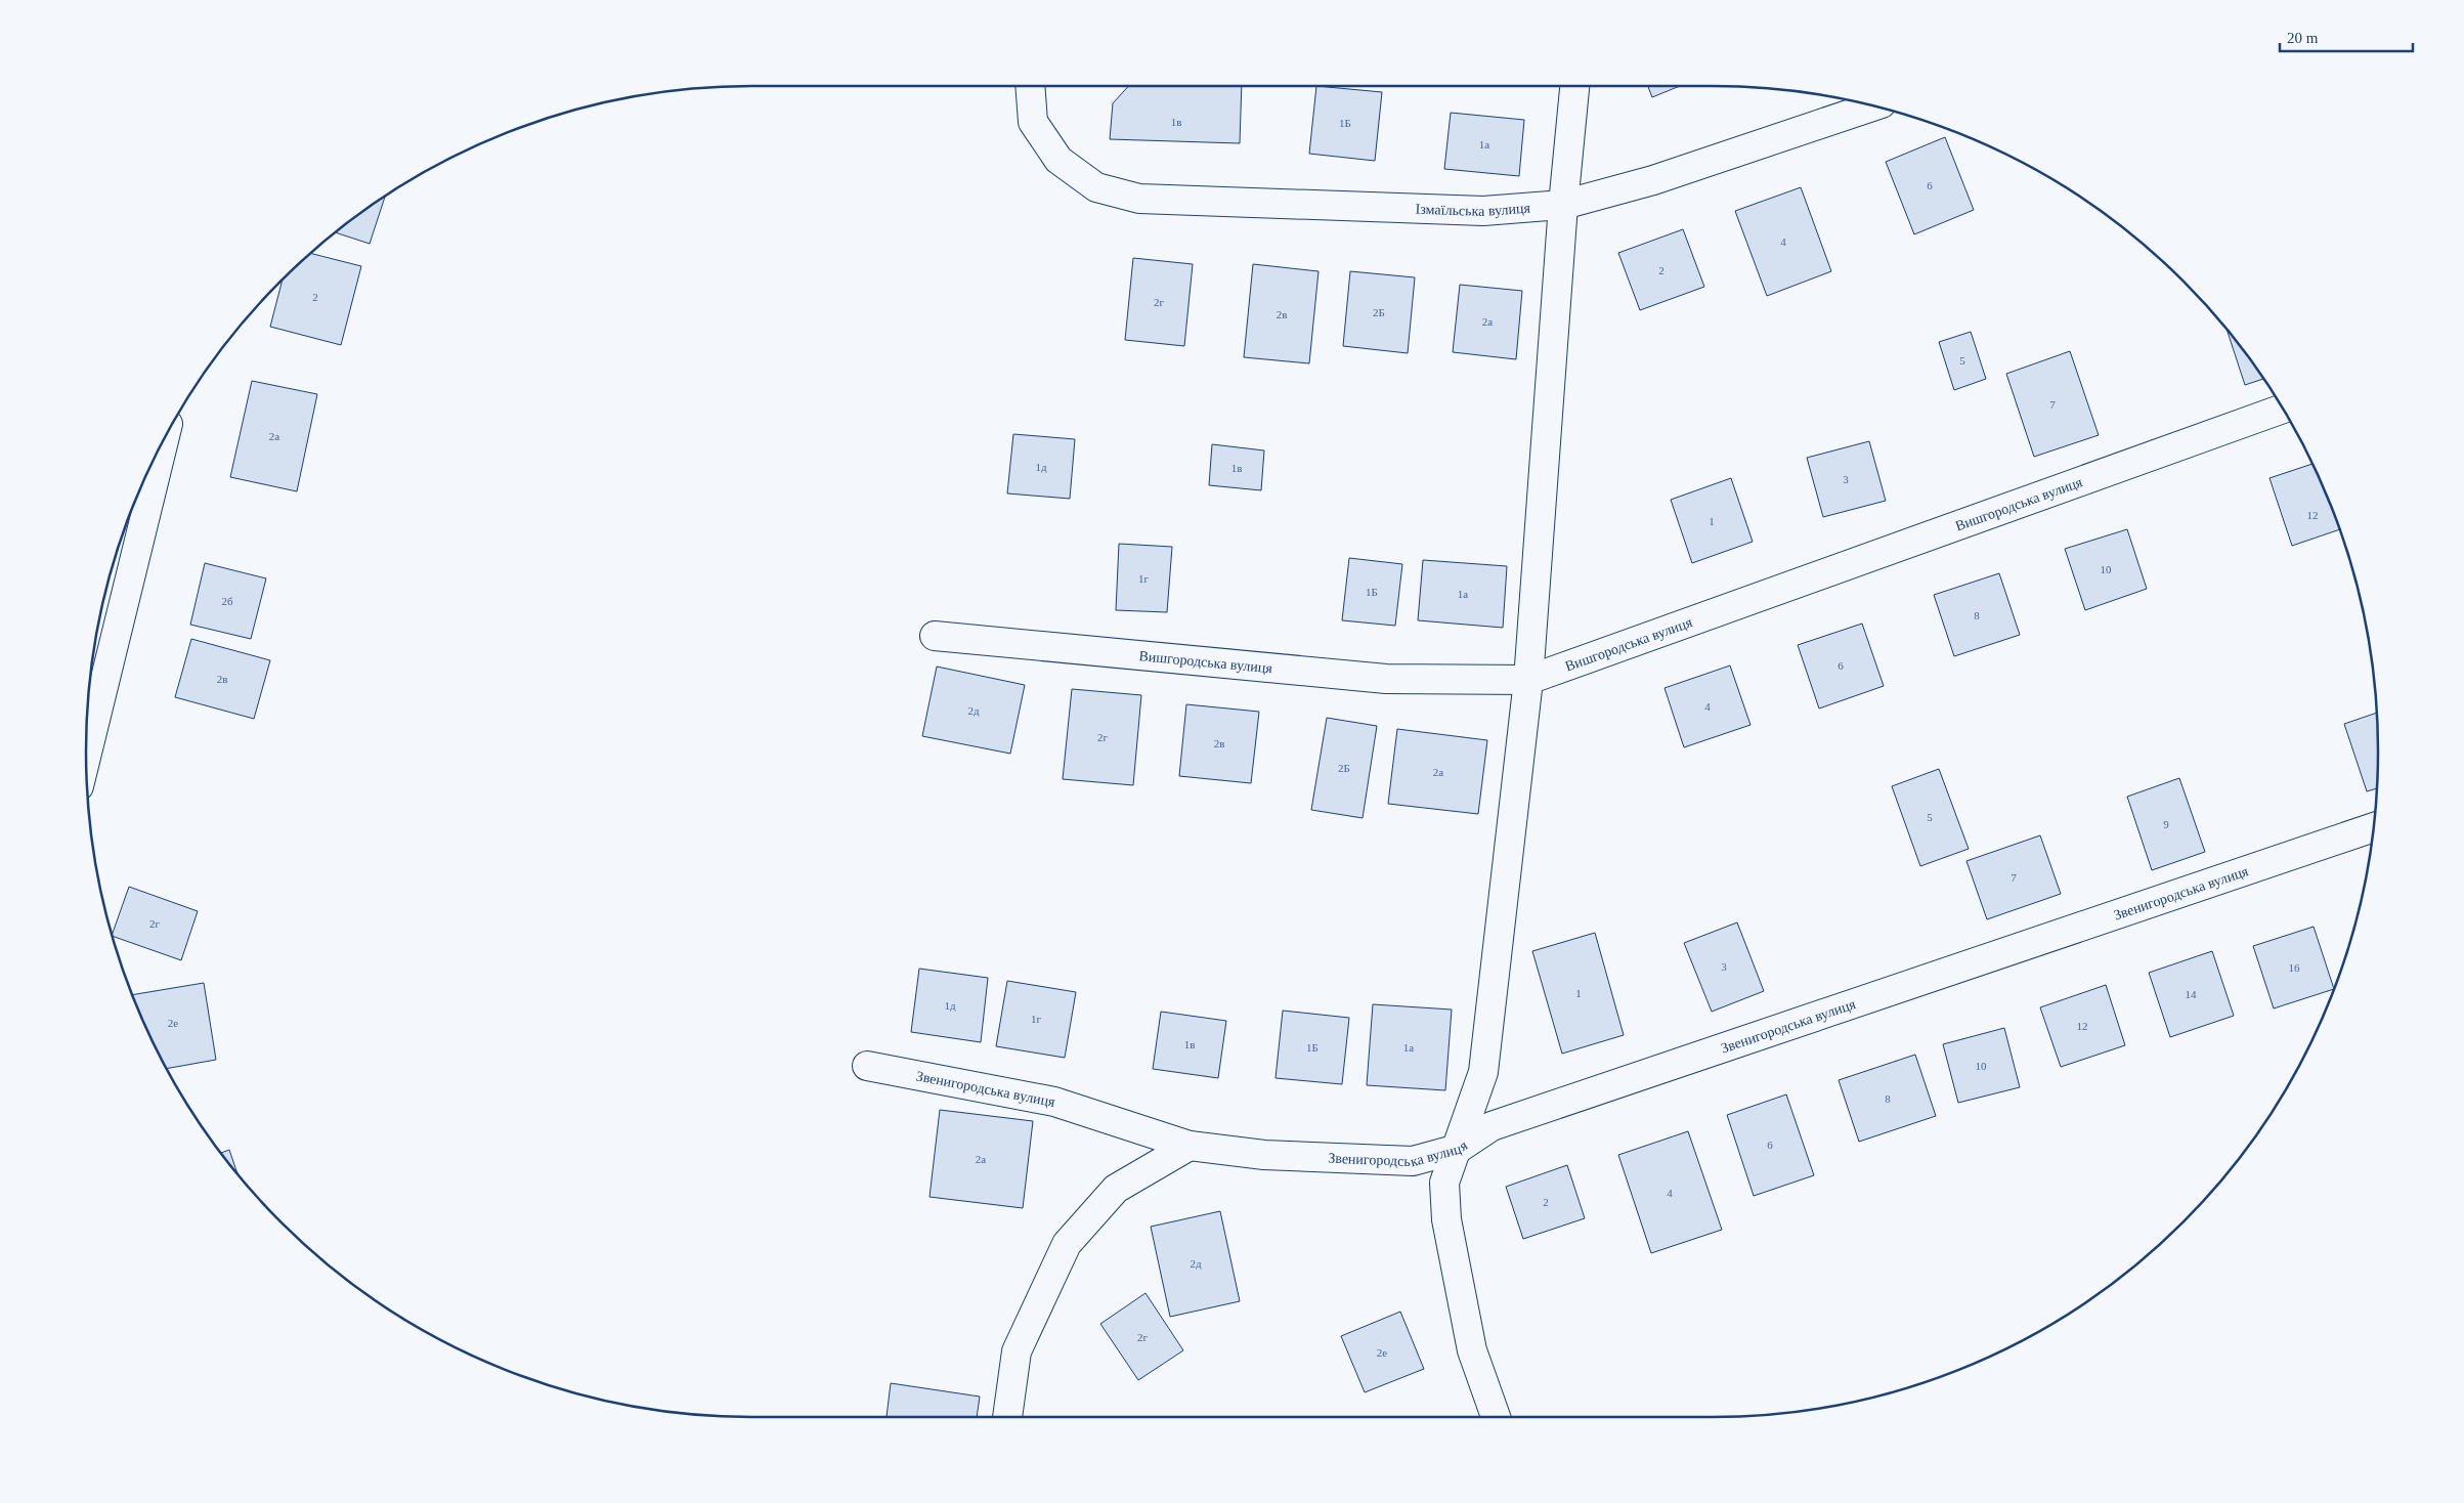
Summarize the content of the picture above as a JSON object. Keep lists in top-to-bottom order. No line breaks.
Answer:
{"streets":{"street":["Ізмаїльська вулиця","Вишгородська вулиця","Звенигородська вулиця"]},"house_numbers":["1в","1Б","1а","6","4","2","2","2г","2Б","2в","2а","5","7","2а","1д","1в","3","12","1","10","1г","1Б","1а","2б","8","6","2в","4","2д","2г","2в","2Б","2а","5","9","7","2г","3","16","1","14","1д","1г","2е","12","1в","1Б","1а","10","8","6","2а","4","2","2д","2г","2е"],"scale_bar":"20 m"}
